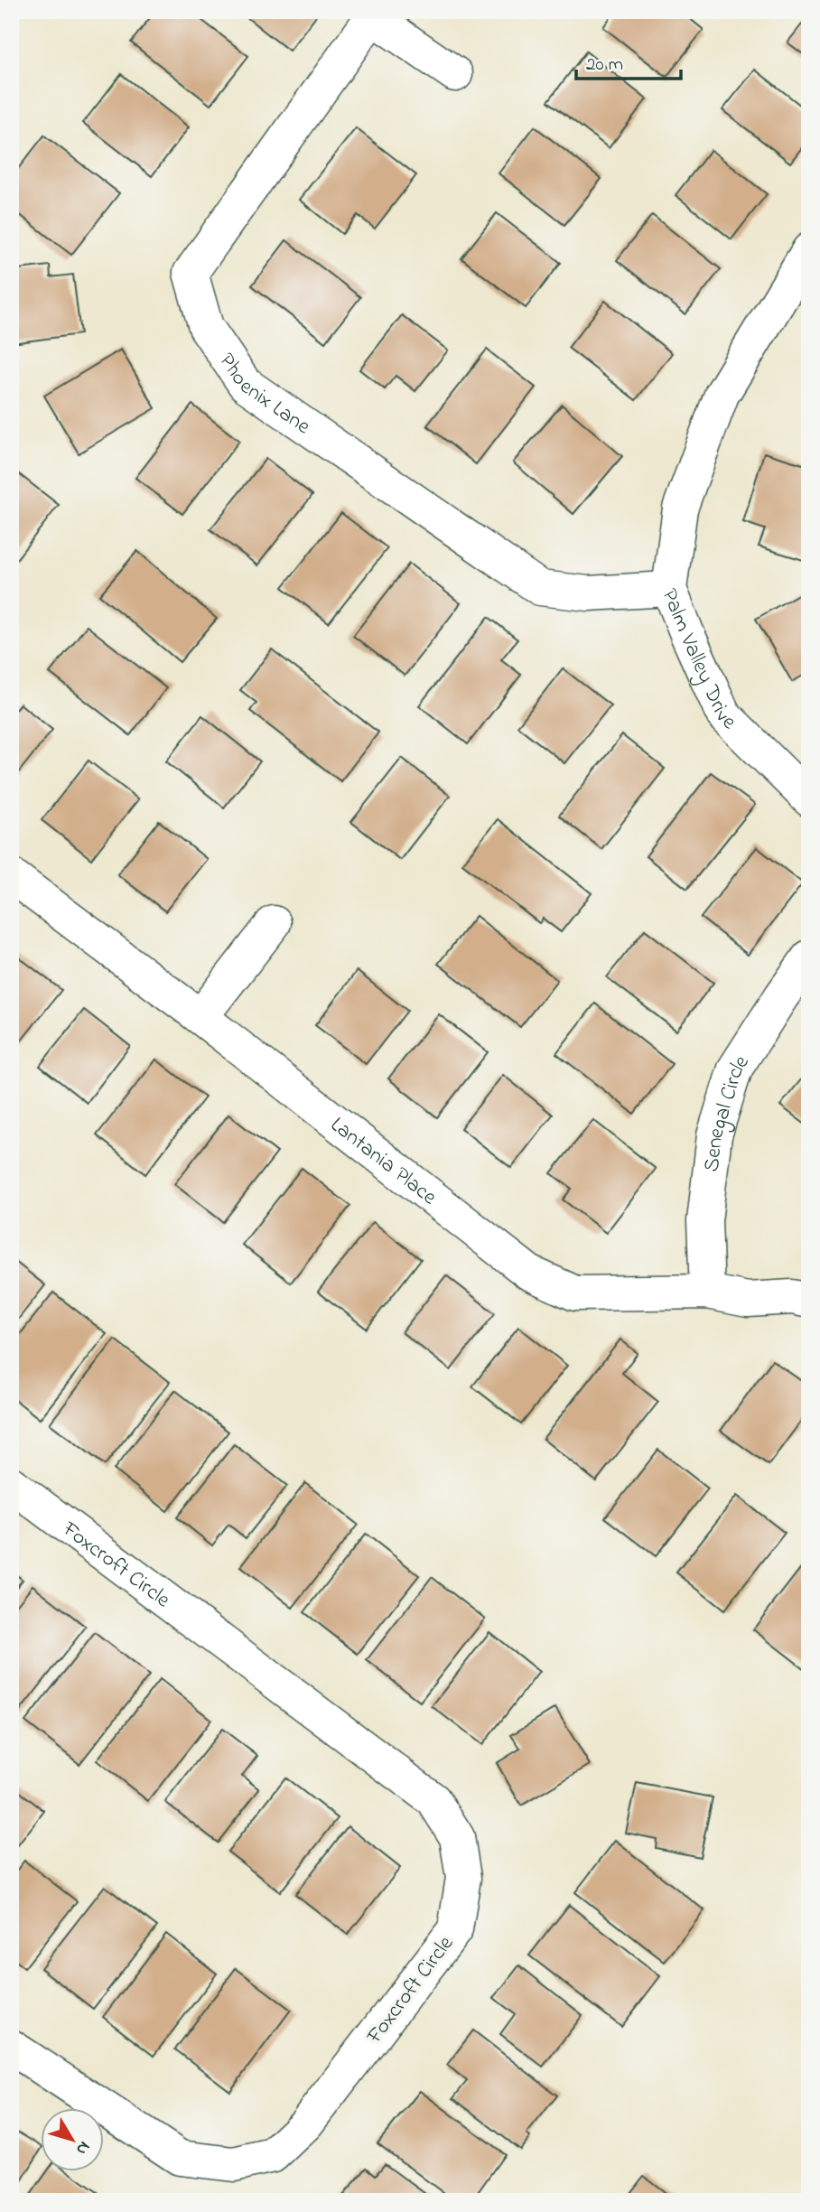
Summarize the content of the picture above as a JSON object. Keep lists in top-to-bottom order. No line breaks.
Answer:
{"streets":{"street":["Phoenix Lane","Palm Valley Drive","Senegal Circle","Lantania Place","Foxcroft Circle"]},"crossings":[["Phoenix Lane","Palm Valley Drive"],["Senegal Circle","Lantania Place"]],"scale_bar":"20 m","north":"bottom right"}
